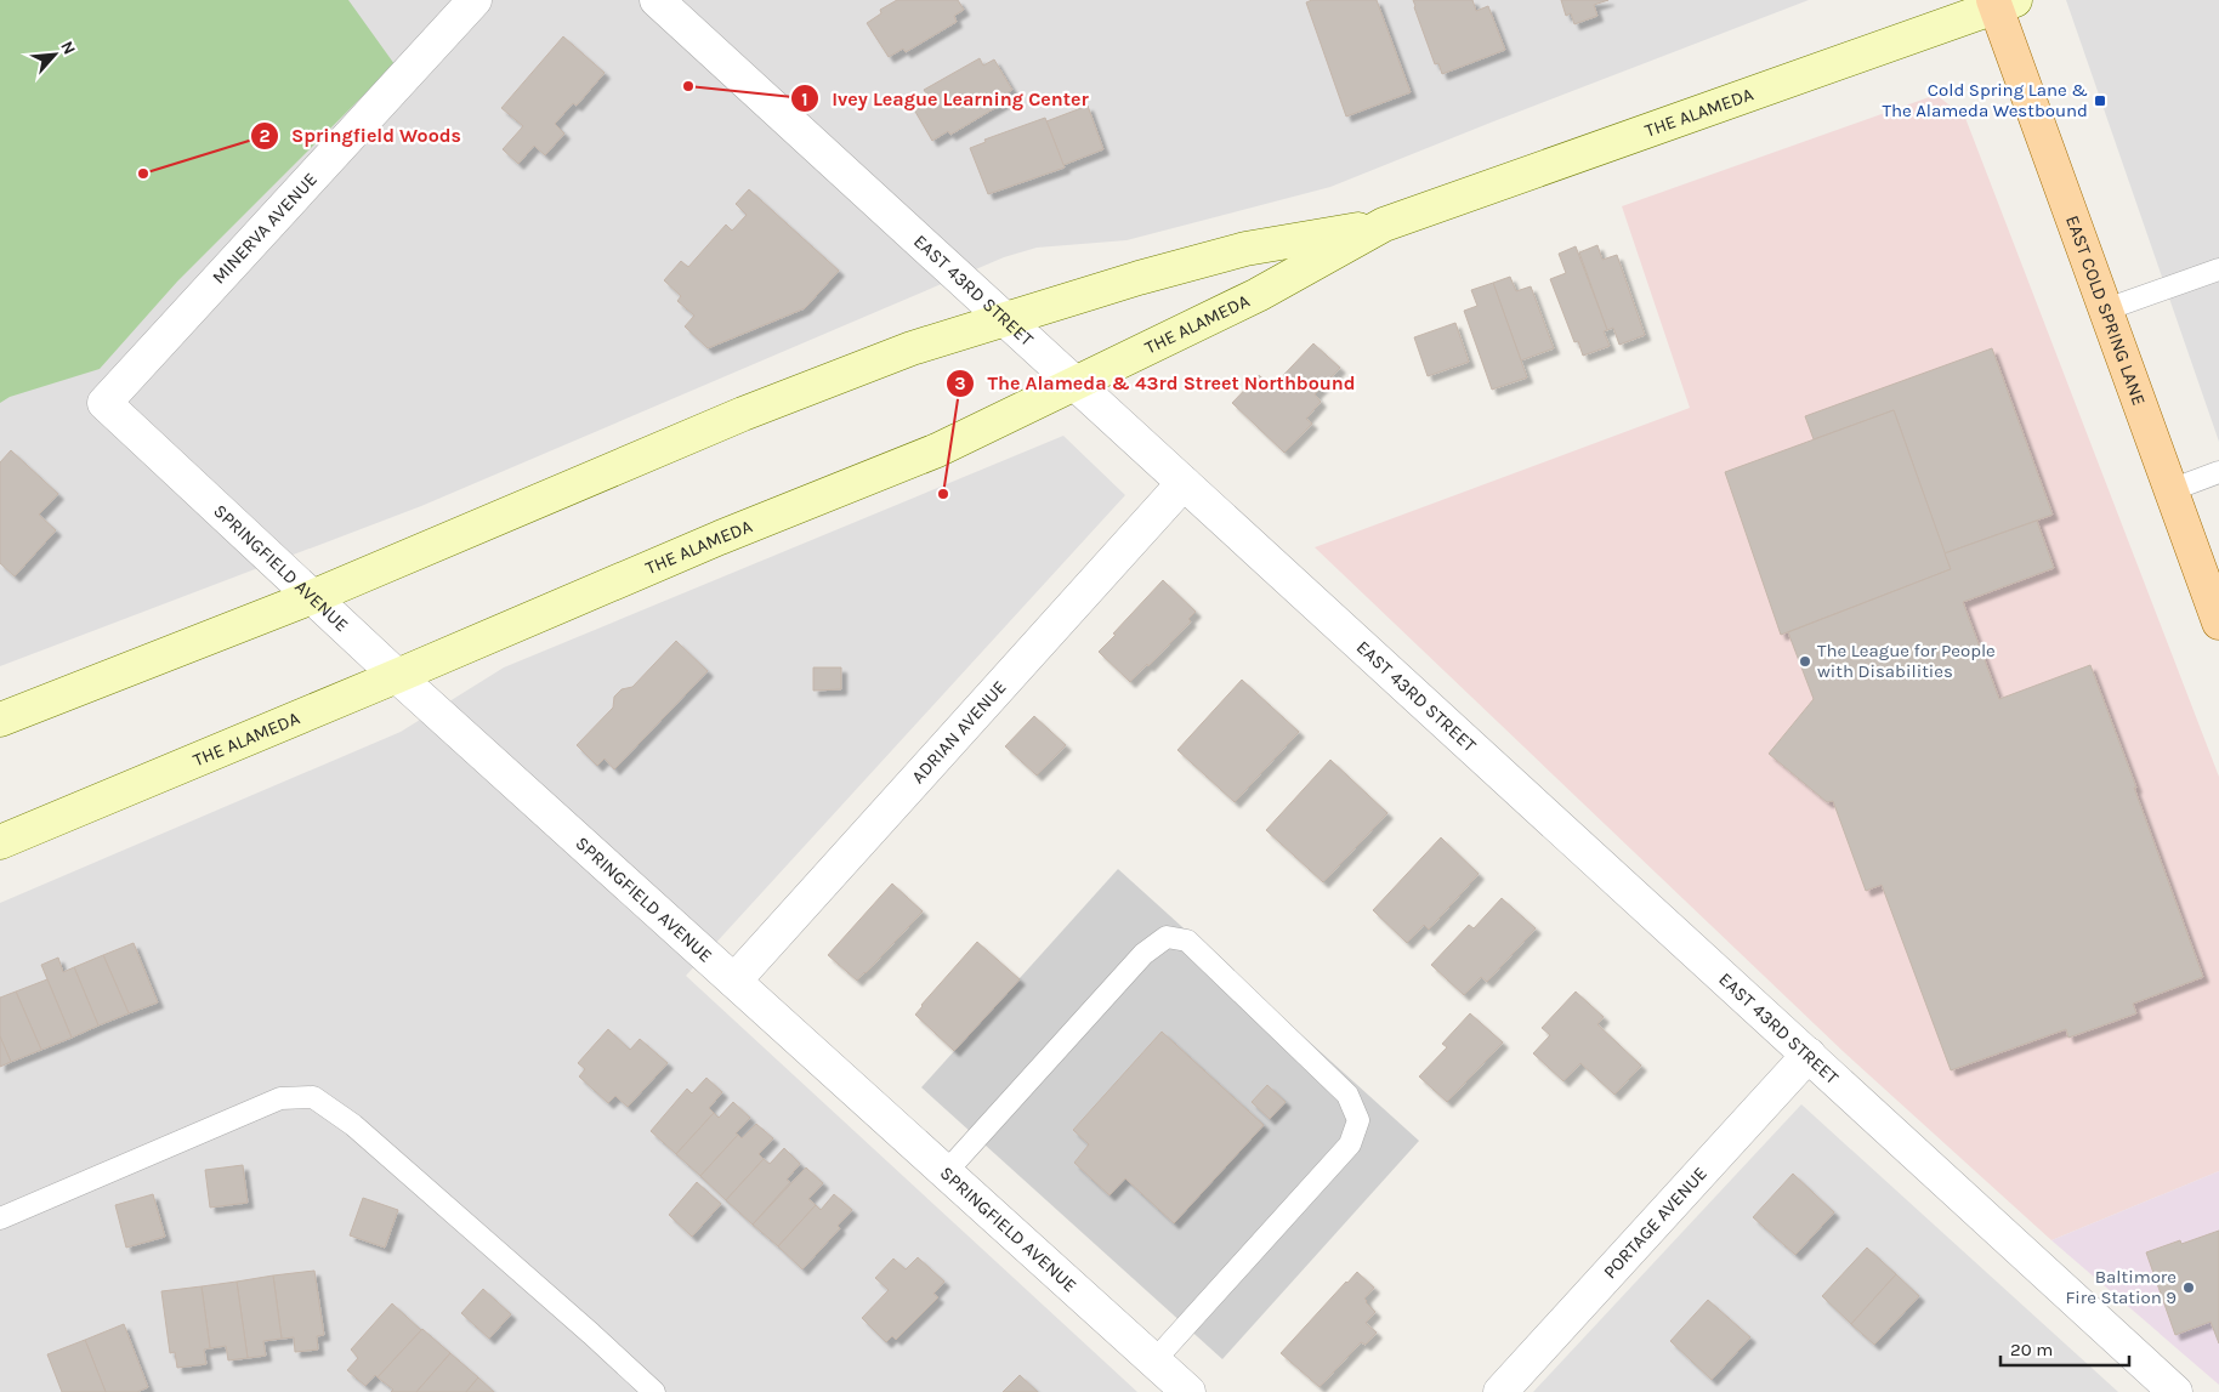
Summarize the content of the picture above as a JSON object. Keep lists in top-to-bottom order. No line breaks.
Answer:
{"streets":{"main road":["THE ALAMEDA","EAST COLD SPRING LANE"],"street":["MINERVA AVENUE","EAST 43RD STREET","SPRINGFIELD AVENUE","ADRIAN AVENUE","PORTAGE AVENUE"]},"crossings":[["THE ALAMEDA","EAST 43RD STREET"],["THE ALAMEDA","EAST COLD SPRING LANE"],["THE ALAMEDA","SPRINGFIELD AVENUE"],["MINERVA AVENUE","SPRINGFIELD AVENUE"],["EAST 43RD STREET","ADRIAN AVENUE"],["EAST 43RD STREET","PORTAGE AVENUE"],["SPRINGFIELD AVENUE","ADRIAN AVENUE"]],"places":{"other":["Ivey League Learning Center","Springfield Woods","The Alameda & 43rd Street Northbound","The League for People with Disabilities","Baltimore Fire Station 9"],"transit":["Cold Spring Lane & The Alameda Westbound"]},"scale_bar":"20 m","north":"top right"}
